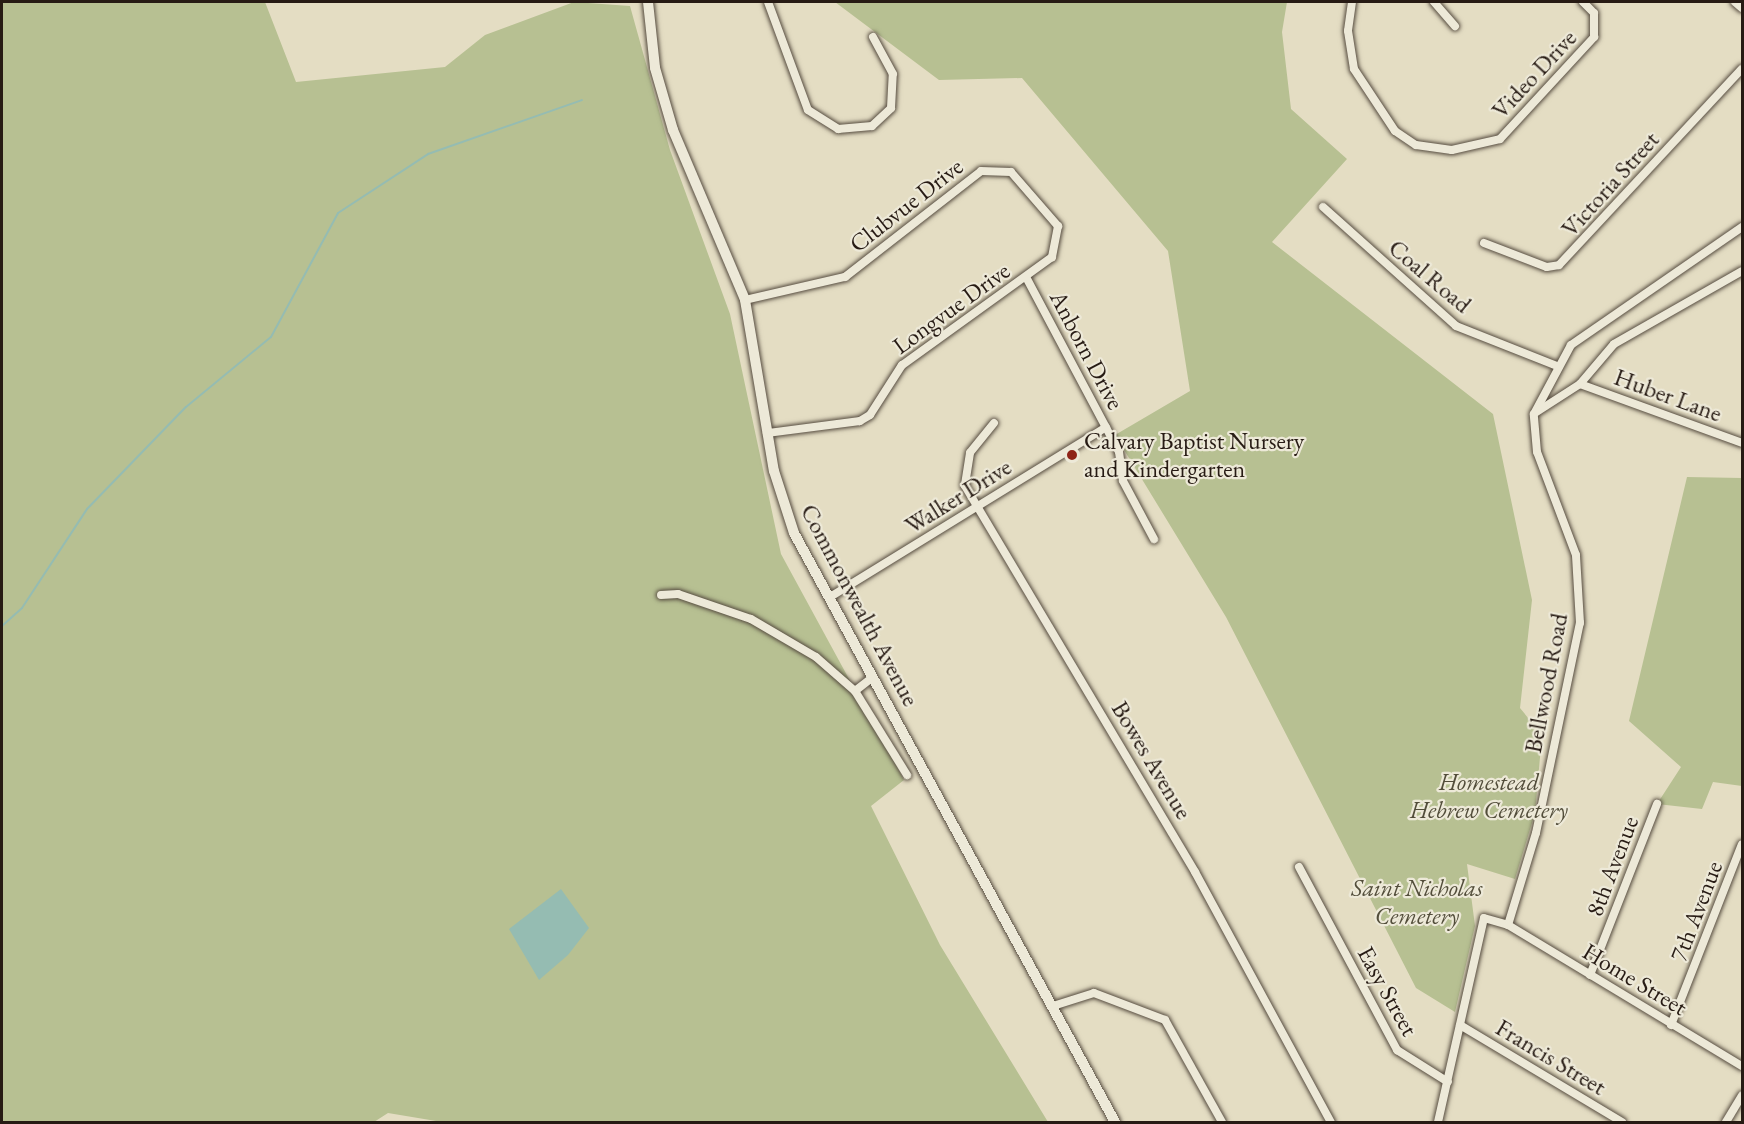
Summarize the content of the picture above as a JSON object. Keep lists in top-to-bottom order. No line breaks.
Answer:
{"streets":{"street":["Video Drive","Victoria Street","Clubvue Drive","Coal Road","Longvue Drive","Anborn Drive","Huber Lane","Walker Drive","Commonwealth Avenue","Bellwood Road","Bowes Avenue","8th Avenue","7th Avenue","Home Street","Easy Street","Francis Street"]},"crossings":[["Clubvue Drive","Longvue Drive"],["Clubvue Drive","Commonwealth Avenue"],["Longvue Drive","Anborn Drive"],["Longvue Drive","Commonwealth Avenue"],["Anborn Drive","Walker Drive"],["Walker Drive","Commonwealth Avenue"],["Walker Drive","Bowes Avenue"],["Bellwood Road","Home Street"],["8th Avenue","Home Street"],["7th Avenue","Home Street"]],"parks":["Homestead Hebrew Cemetery","Saint Nicholas Cemetery"],"places":["Calvary Baptist Nursery and Kindergarten"]}
